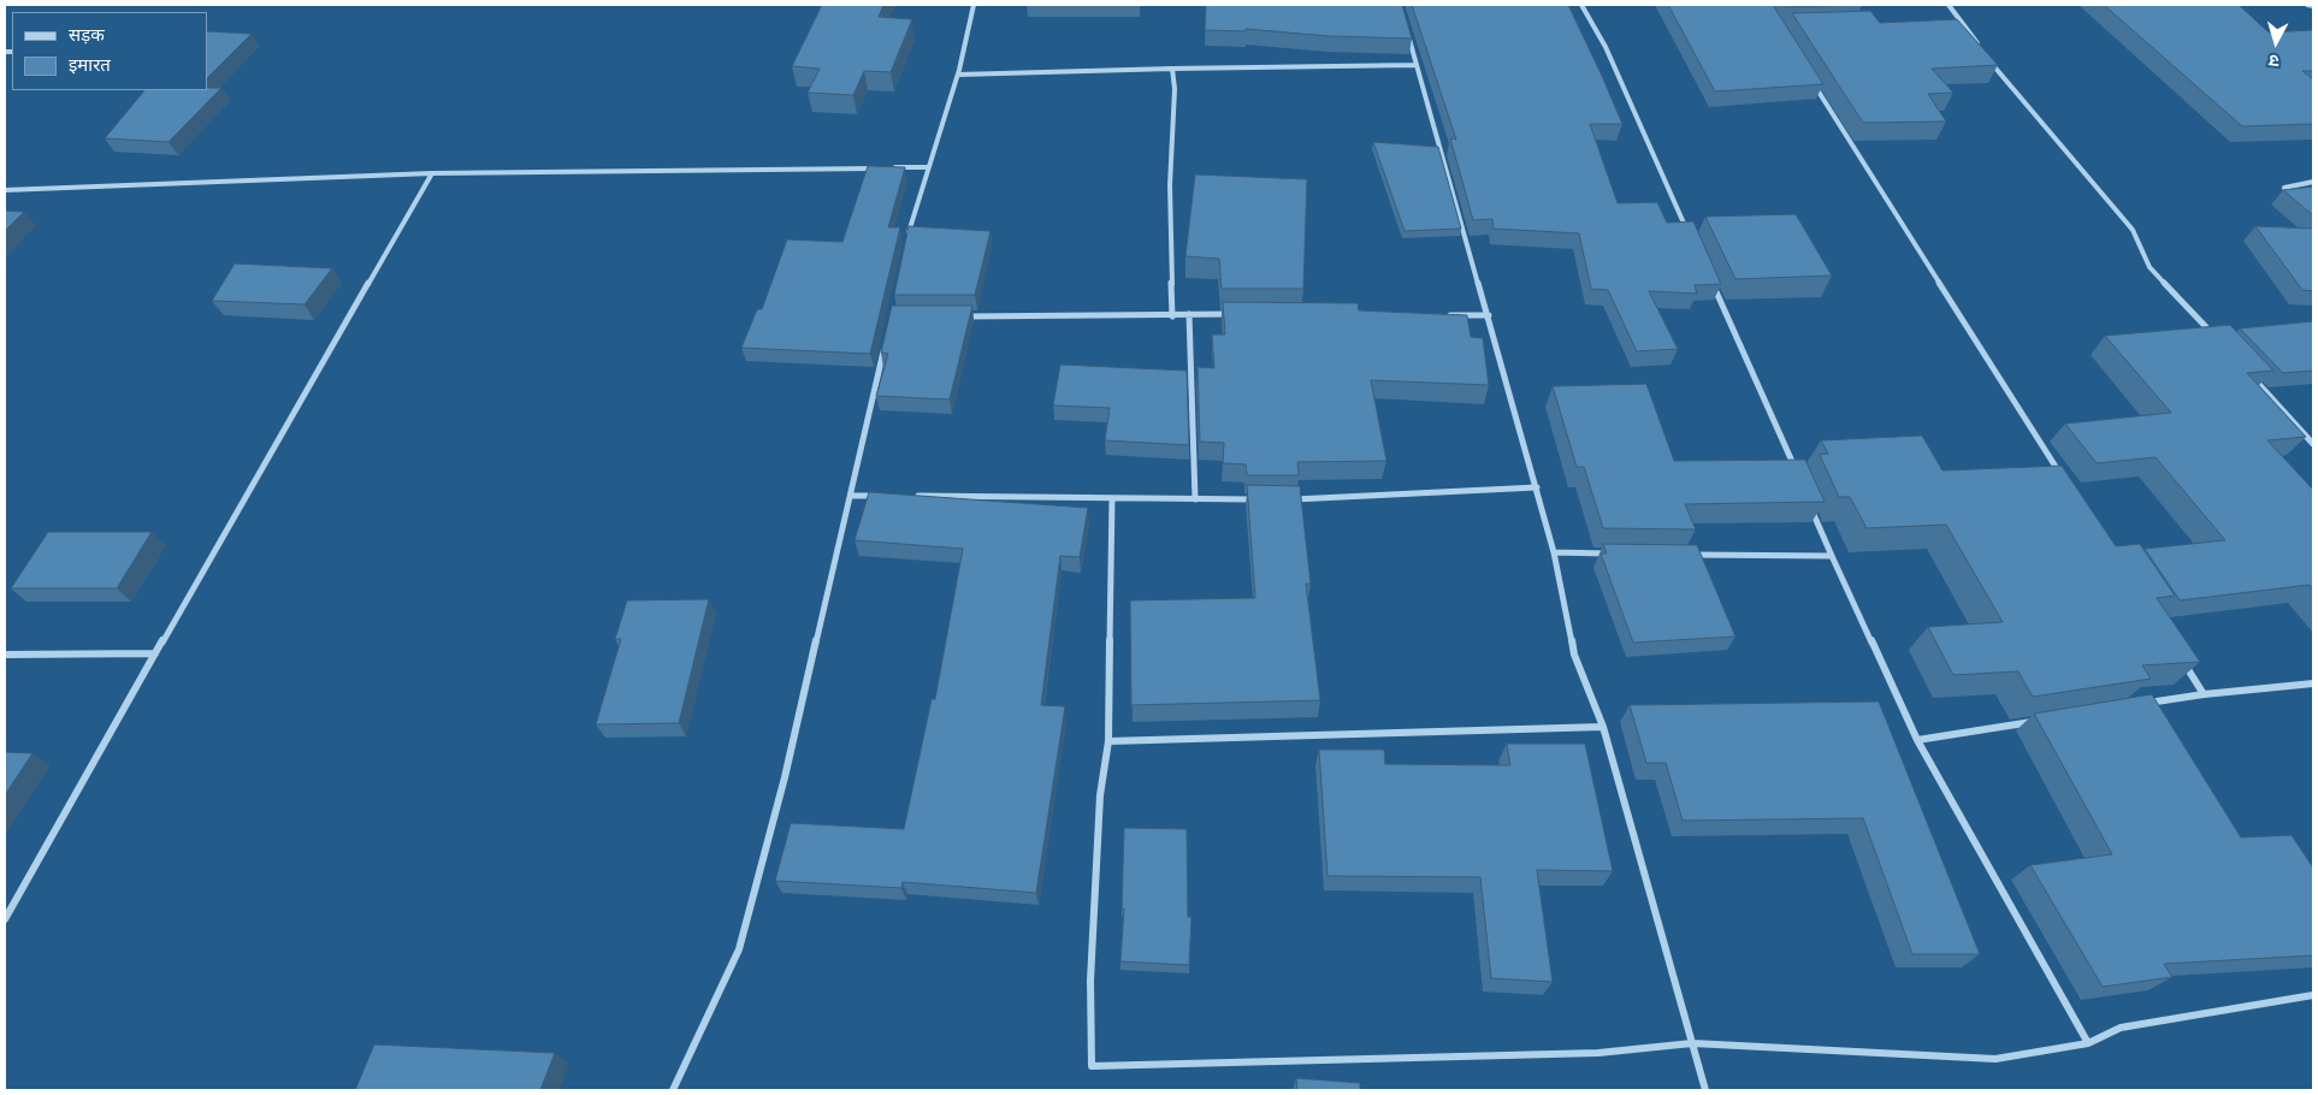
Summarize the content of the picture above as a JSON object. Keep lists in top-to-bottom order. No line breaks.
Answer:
{"legend":["सड़क","इमारत"],"north":"bottom"}
